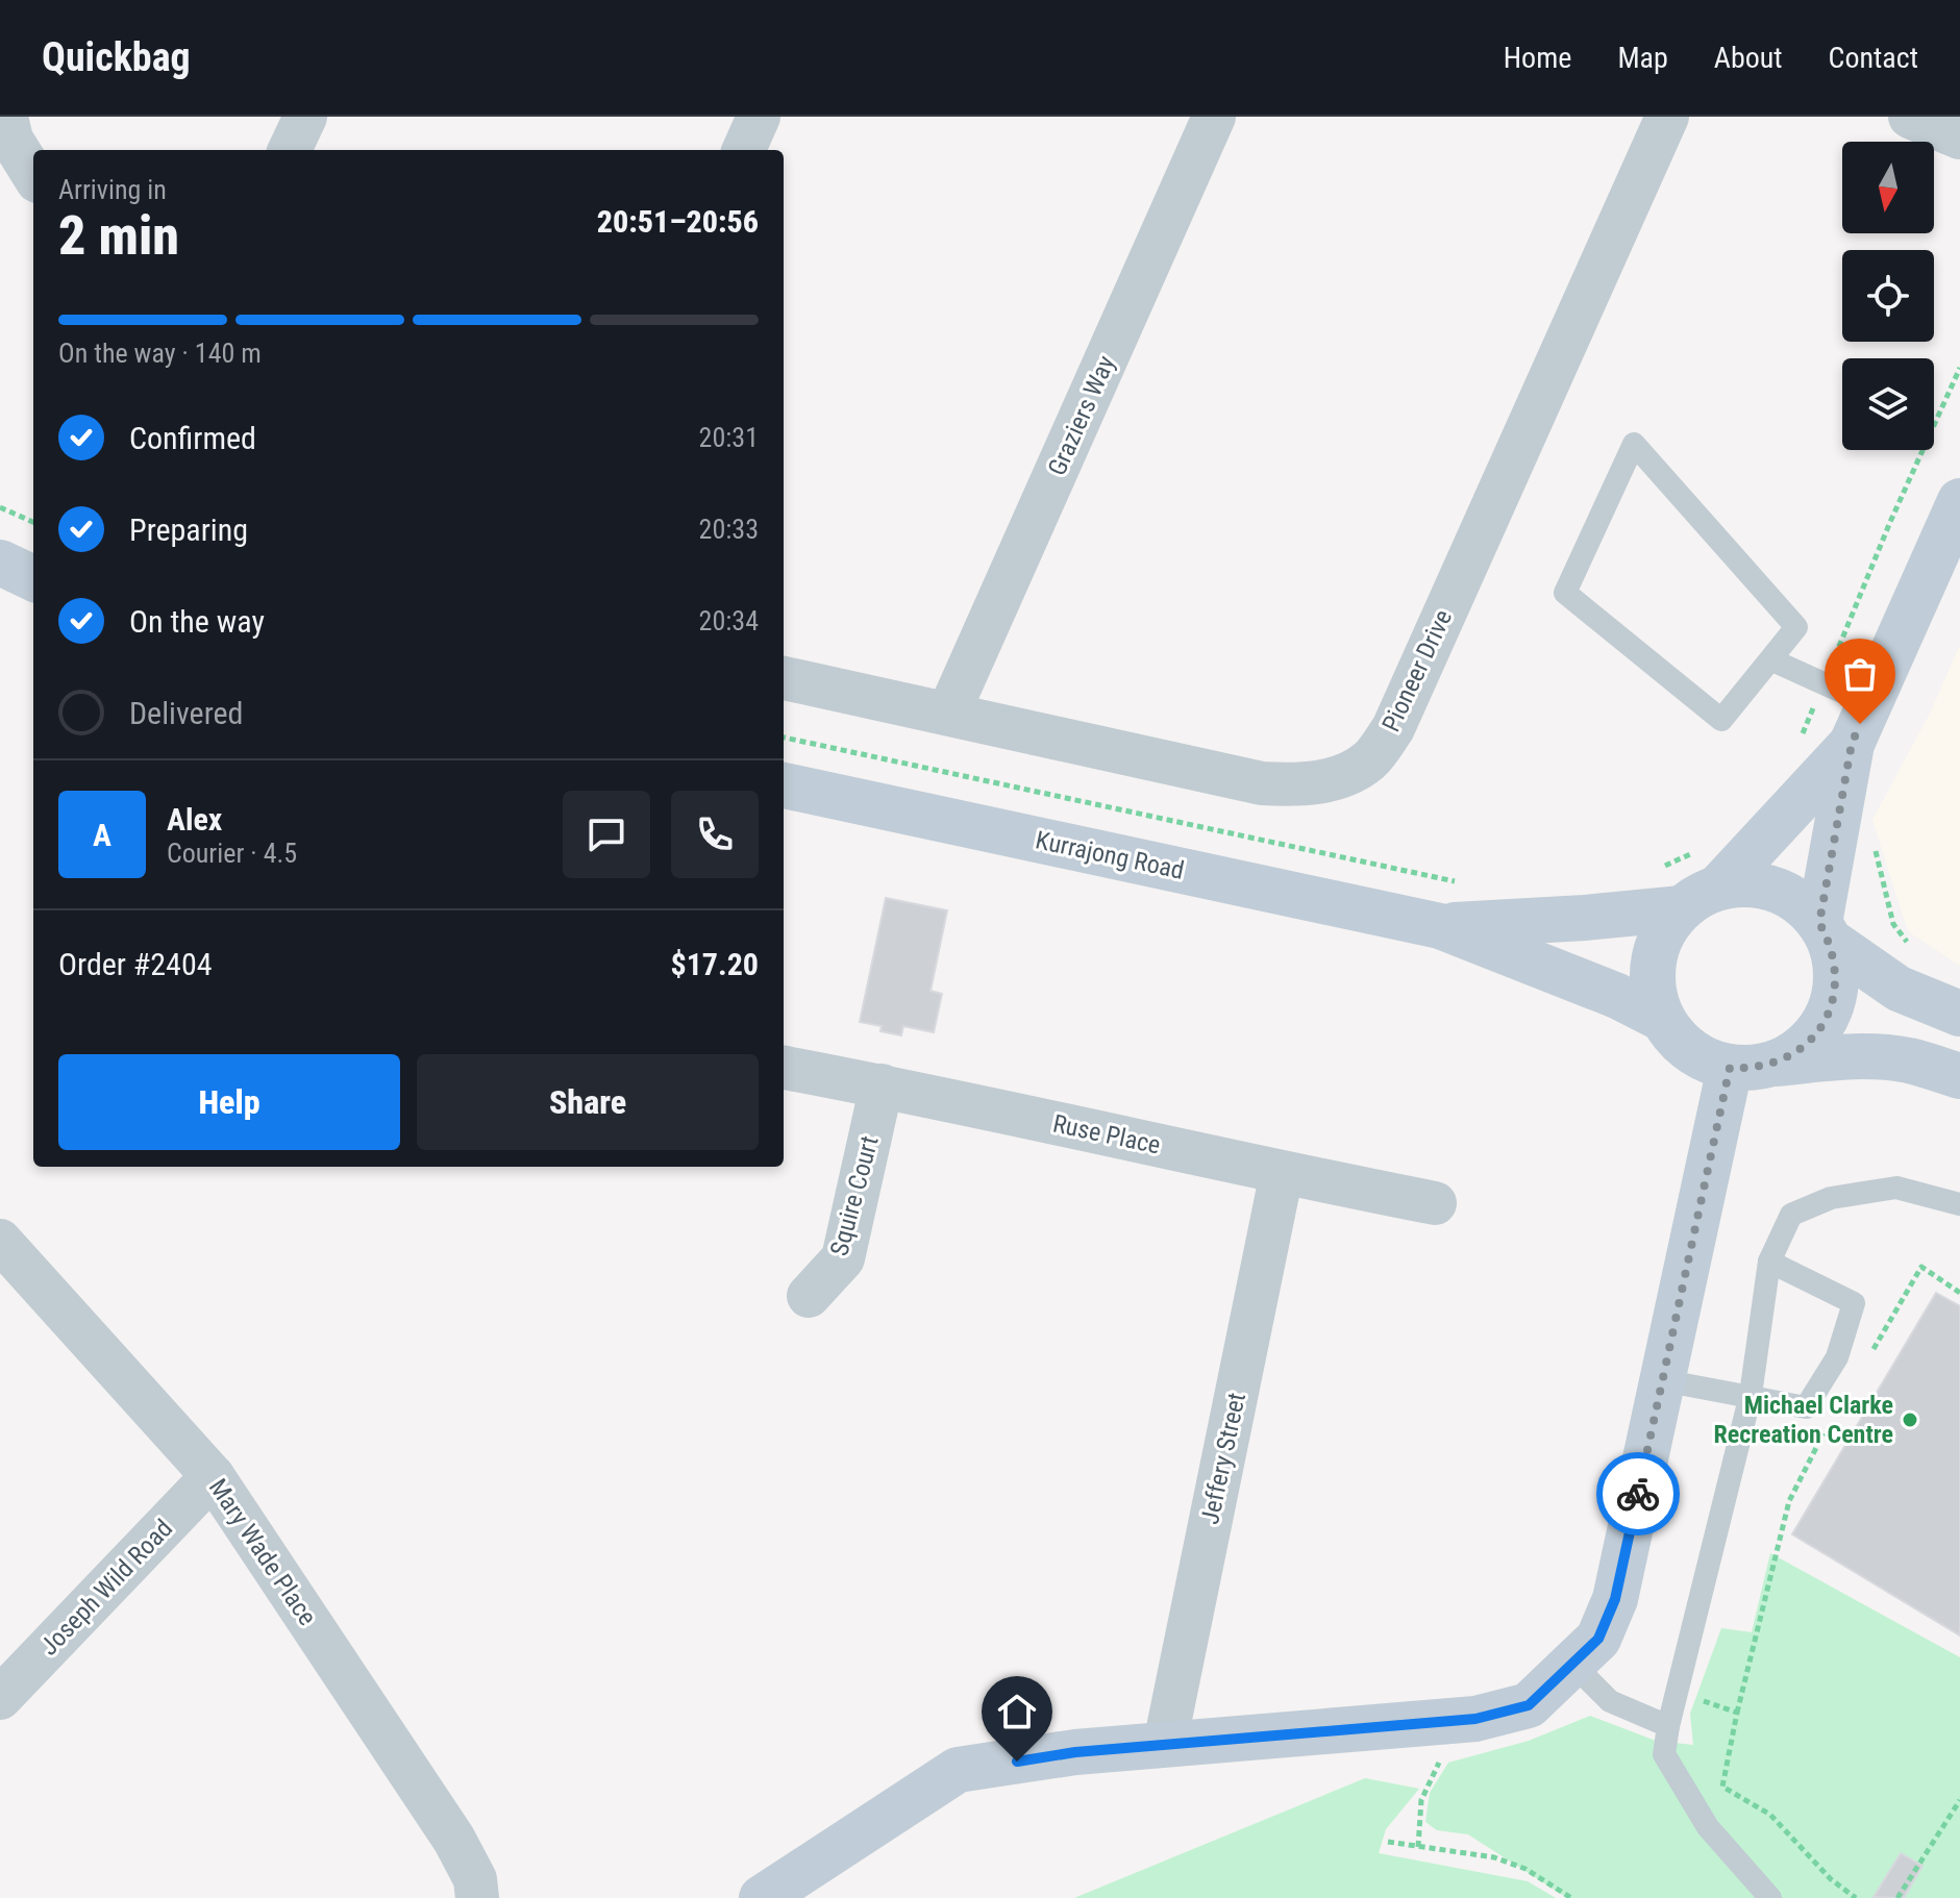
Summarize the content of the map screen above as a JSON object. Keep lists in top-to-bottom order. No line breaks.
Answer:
{"streets":{"street":["Graziers Way","Pioneer Drive","Kurrajong Road","Ruse Place","Squire Court","Jeffery Street","Mary Wade Place","Joseph Wild Road"]},"crossings":[["Graziers Way","Pioneer Drive"],["Ruse Place","Squire Court"],["Ruse Place","Jeffery Street"],["Mary Wade Place","Joseph Wild Road"]],"places":["Michael Clarke Recreation Centre"],"north":"bottom","page":{"header":"Quickbag","nav":["Home","Map","About","Contact"],"heading":["2 min","Arriving in","20:51–20:56"],"panel":["Alex","Courier · 4.5","Order #2404","$17.20"],"bar":"On the way · 140 m","list":[["Confirmed","20:31"],["Preparing","20:33"],["On the way","20:34"],"Delivered"],"round":"A","buttons":["Help","Share"]}}
